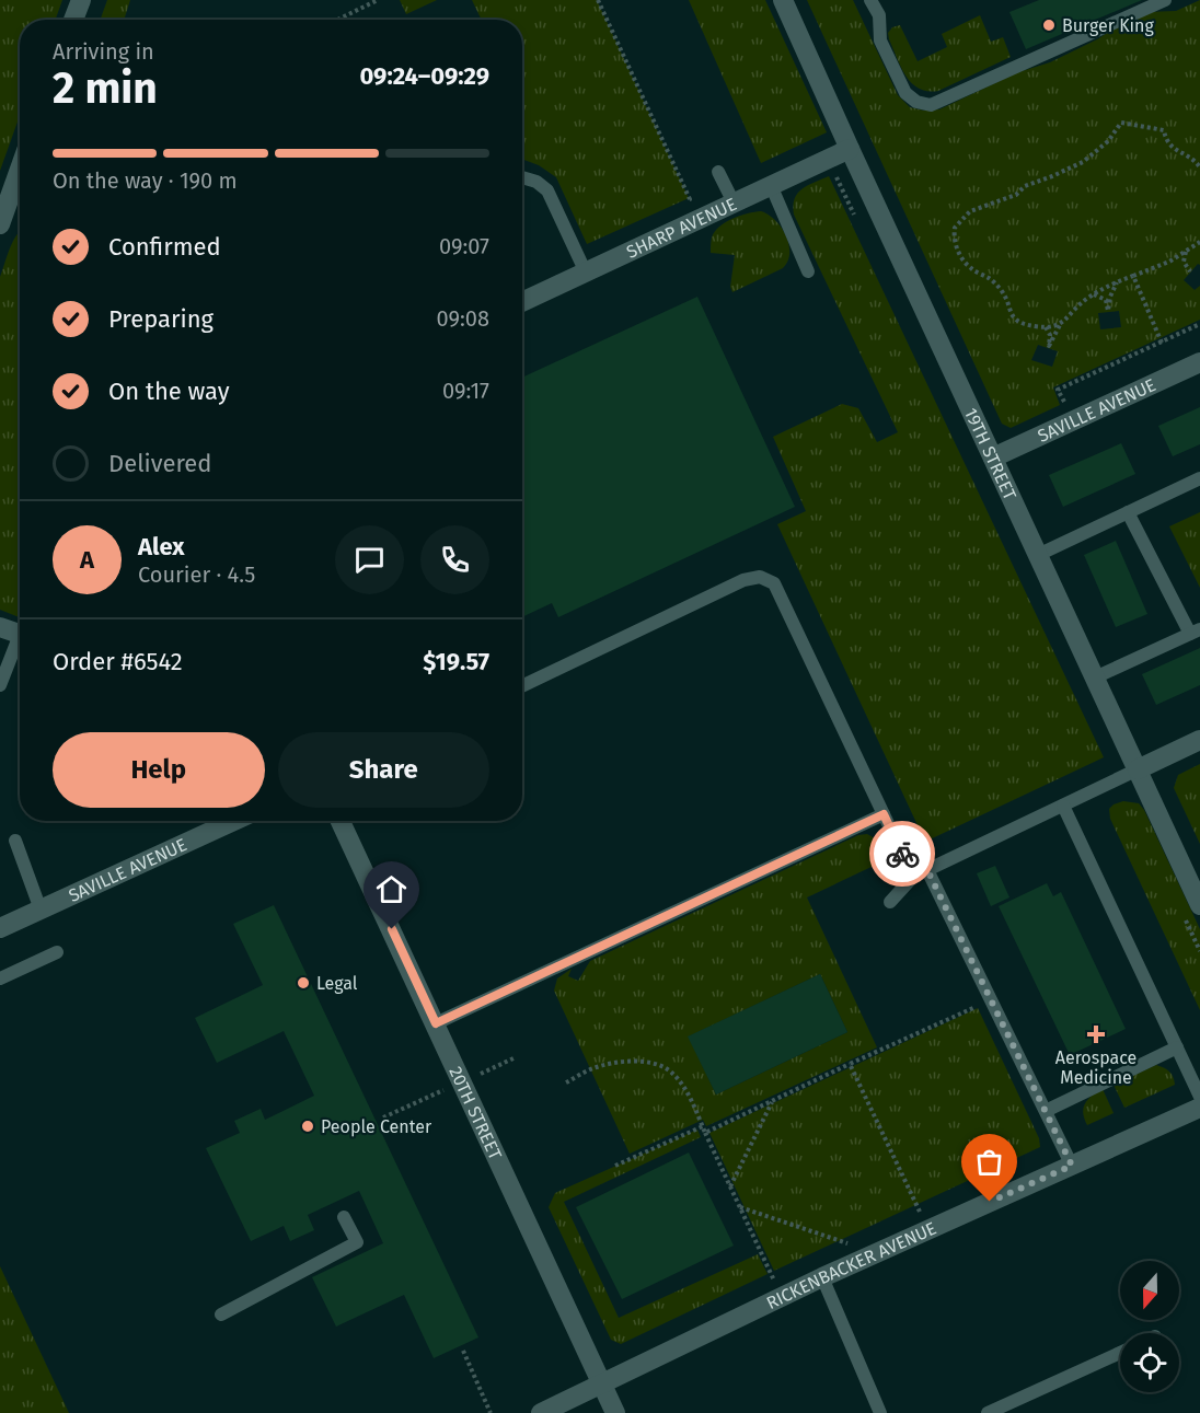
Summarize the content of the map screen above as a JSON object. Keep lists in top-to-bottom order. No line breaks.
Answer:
{"streets":{"street":["SHARP AVENUE","SAVILLE AVENUE","19TH STREET","20TH STREET","RICKENBACKER AVENUE"]},"crossings":[["SHARP AVENUE","19TH STREET"],["SAVILLE AVENUE","19TH STREET"],["20TH STREET","RICKENBACKER AVENUE"]],"places":{"other":["Burger King","Legal","People Center"],"health":["Aerospace Medicine"]},"north":"bottom","page":{"heading":["2 min","Arriving in","09:24–09:29"],"panel":["Alex","Courier · 4.5","Order #6542","$19.57"],"bar":"On the way · 190 m","list":[["Confirmed","09:07"],["Preparing","09:08"],["On the way","09:17"],"Delivered"],"round":"A","buttons":["Help","Share"]}}
